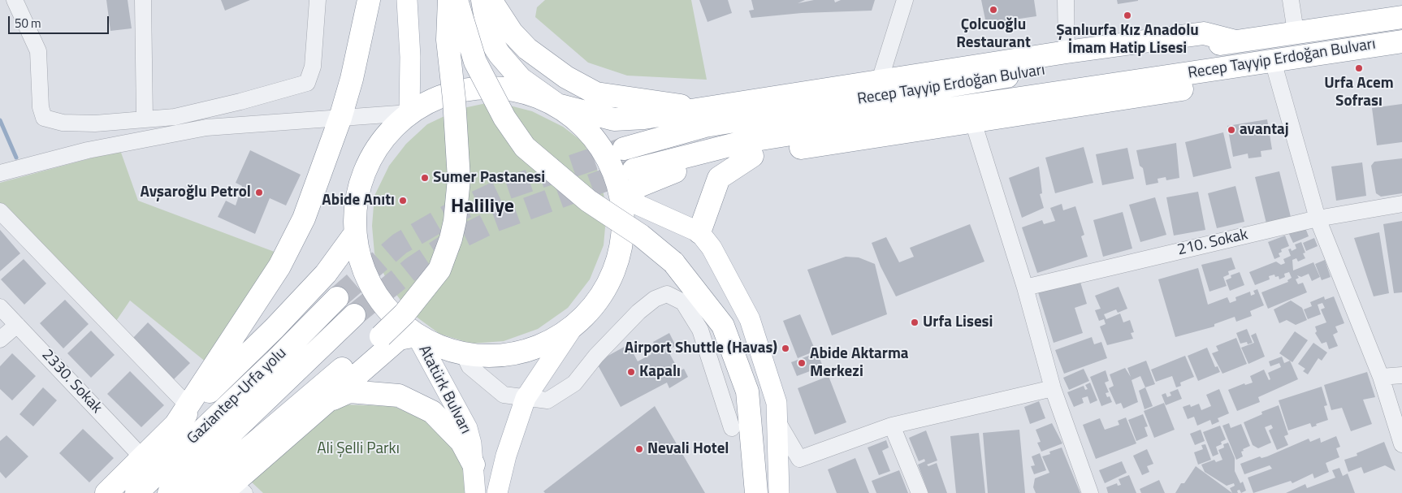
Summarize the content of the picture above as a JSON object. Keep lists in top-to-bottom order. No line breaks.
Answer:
{"streets":{"highway":["Recep Tayyip Erdoğan Bulvarı","Gaziantep-Urfa yolu"],"main road":["Atatürk Bulvarı"],"street":["210. Sokak","2330. Sokak"]},"districts":["Haliliye"],"parks":["Ali Şelli Parkı"],"places":["Çolcuoğlu Restaurant","Şanlıurfa Kız Anadolu İmam Hatip Lisesi","Urfa Acem Sofrası","avantaj","Sumer Pastanesi","Avşaroğlu Petrol","Abide Anıtı","Urfa Lisesi","Airport Shuttle (Havas)","Abide Aktarma Merkezi","Kapalı","Nevali Hotel"],"scale_bar":"50 m"}
